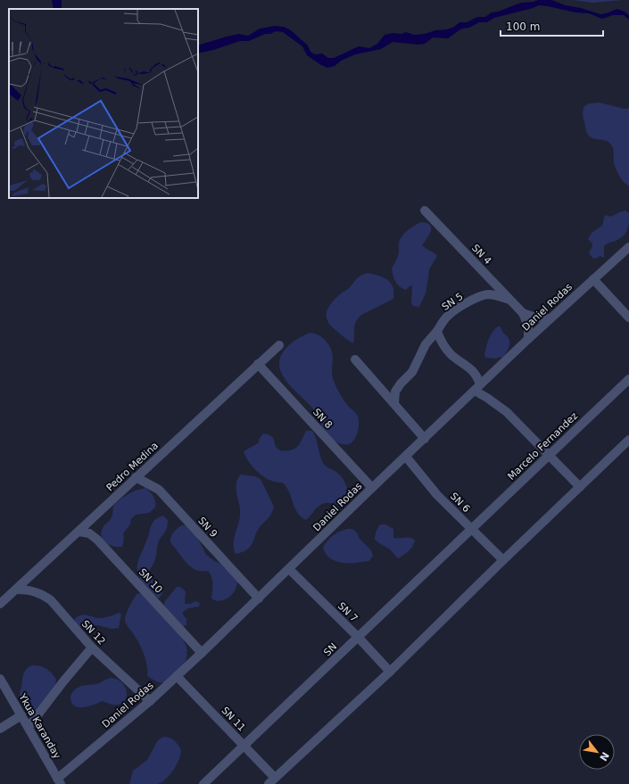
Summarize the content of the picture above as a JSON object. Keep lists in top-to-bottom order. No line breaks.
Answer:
{"streets":{"street":["SN 4","SN 5","Daniel Rodas","SN 8","Marcelo Fernandez","Pedro Medina","SN 6","SN 9","SN 10","SN 7","SN 12","SN","SN 11","Ykua Karanday"]},"crossings":[["SN 4","SN 5"],["SN 4","Daniel Rodas"],["Daniel Rodas","SN 8"],["Daniel Rodas","SN 6"],["Daniel Rodas","SN 9"],["Daniel Rodas","SN 10"],["Daniel Rodas","SN 7"],["Daniel Rodas","SN 12"],["Daniel Rodas","SN 11"],["Daniel Rodas","Ykua Karanday"],["SN 8","Pedro Medina"],["Marcelo Fernandez","SN 6"],["Marcelo Fernandez","SN"],["Pedro Medina","SN 9"],["Pedro Medina","SN 10"],["Pedro Medina","SN 12"],["SN 6","SN"],["SN 7","SN"],["SN","SN 11"]],"scale_bar":"100 m","north":"bottom right"}
